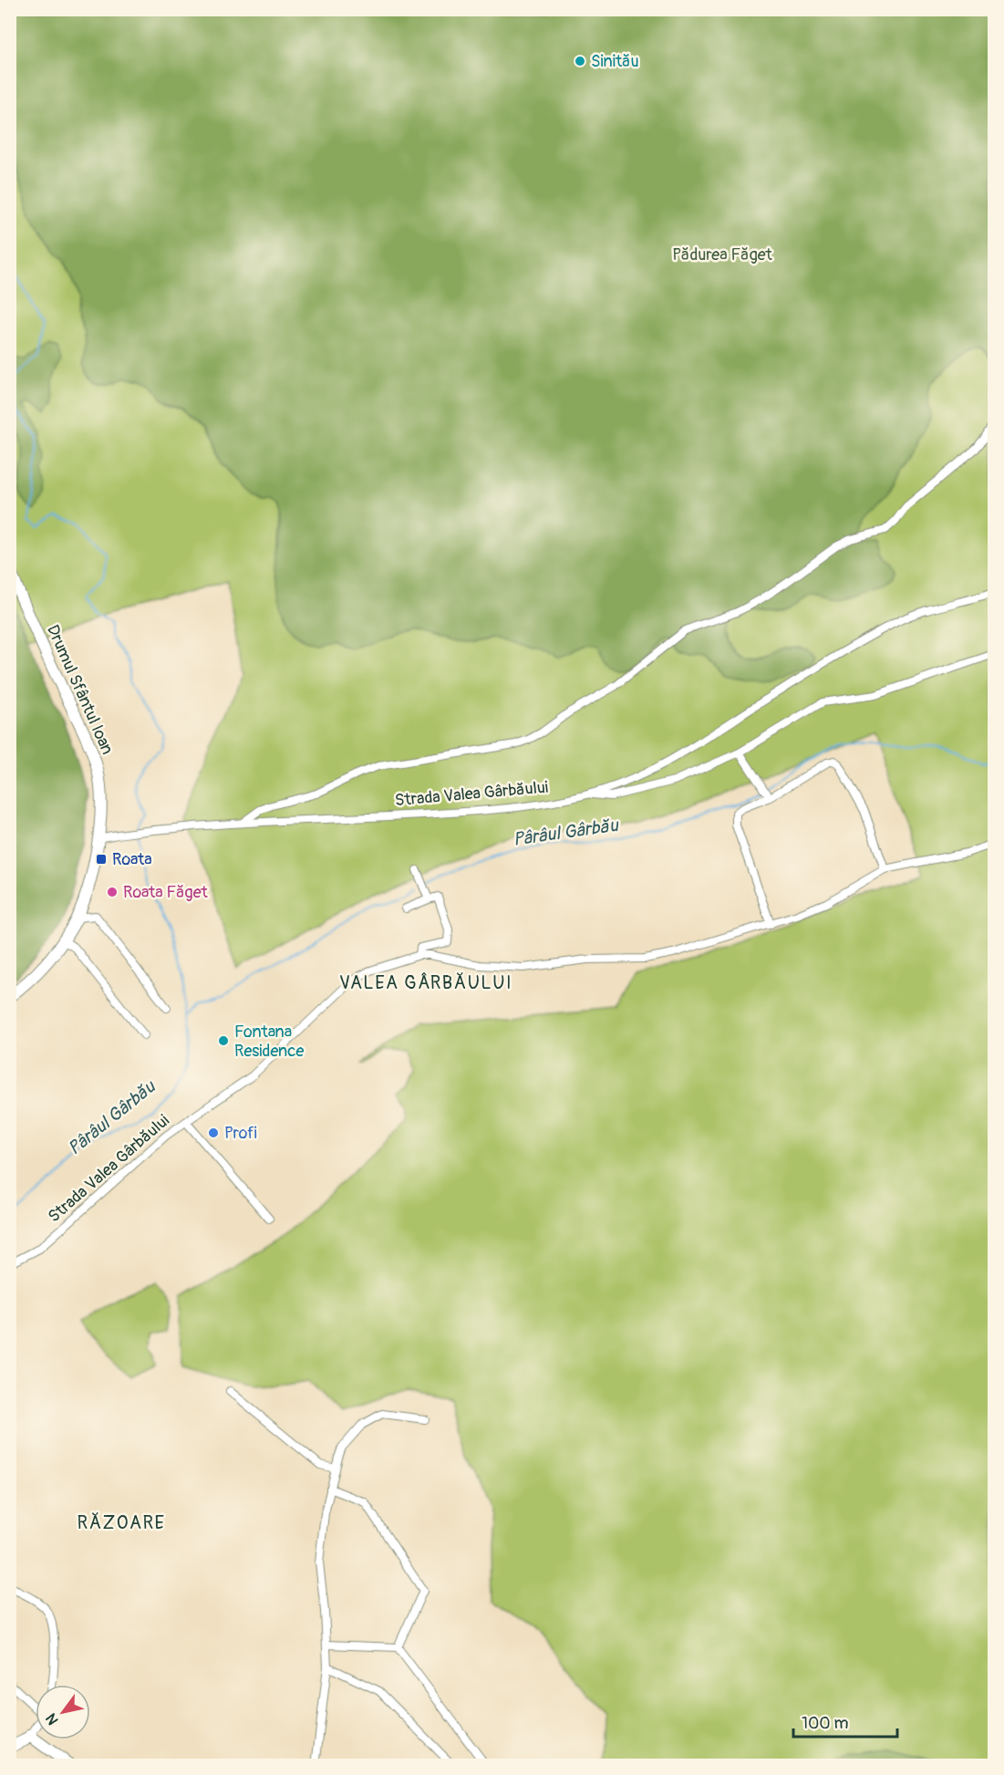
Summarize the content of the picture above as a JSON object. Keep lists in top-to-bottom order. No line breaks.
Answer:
{"streets":{"main road":["Drumul Sfântul Ioan"],"street":["Strada Valea Gârbăului"]},"crossings":[["Drumul Sfântul Ioan","Strada Valea Gârbăului"]],"districts":["VALEA GÂRBĂULUI","RĂZOARE"],"water":["Pârâul Gârbău"],"parks":["Pădurea Făget"],"places":{"other":["Sinitău","Roata Făget","Fontana Residence","Profi"],"transit":["Roata"]},"scale_bar":"100 m","north":"bottom left"}
